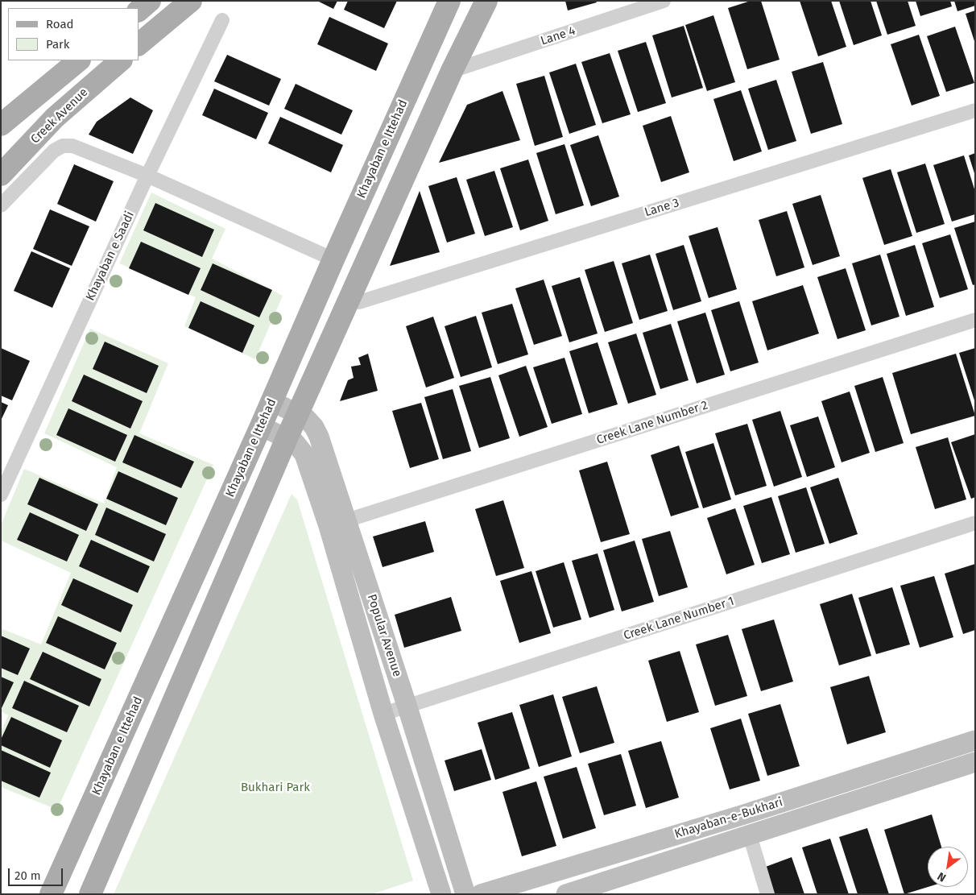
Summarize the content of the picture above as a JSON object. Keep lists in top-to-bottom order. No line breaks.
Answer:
{"streets":{"main road":["Creek Avenue","Khayaban e Ittehad"],"street":["Lane 4","Lane 3","Khayaban e Saadi","Creek Lane Number 2","Creek Lane Number 1","Popular Avenue","Khayaban-e-Bukhari"]},"crossings":[["Khayaban e Ittehad","Popular Avenue"],["Creek Lane Number 2","Popular Avenue"],["Creek Lane Number 1","Popular Avenue"]],"parks":["Bukhari Park"],"legend":["Road","Park"],"scale_bar":"20 m","north":"bottom left"}
